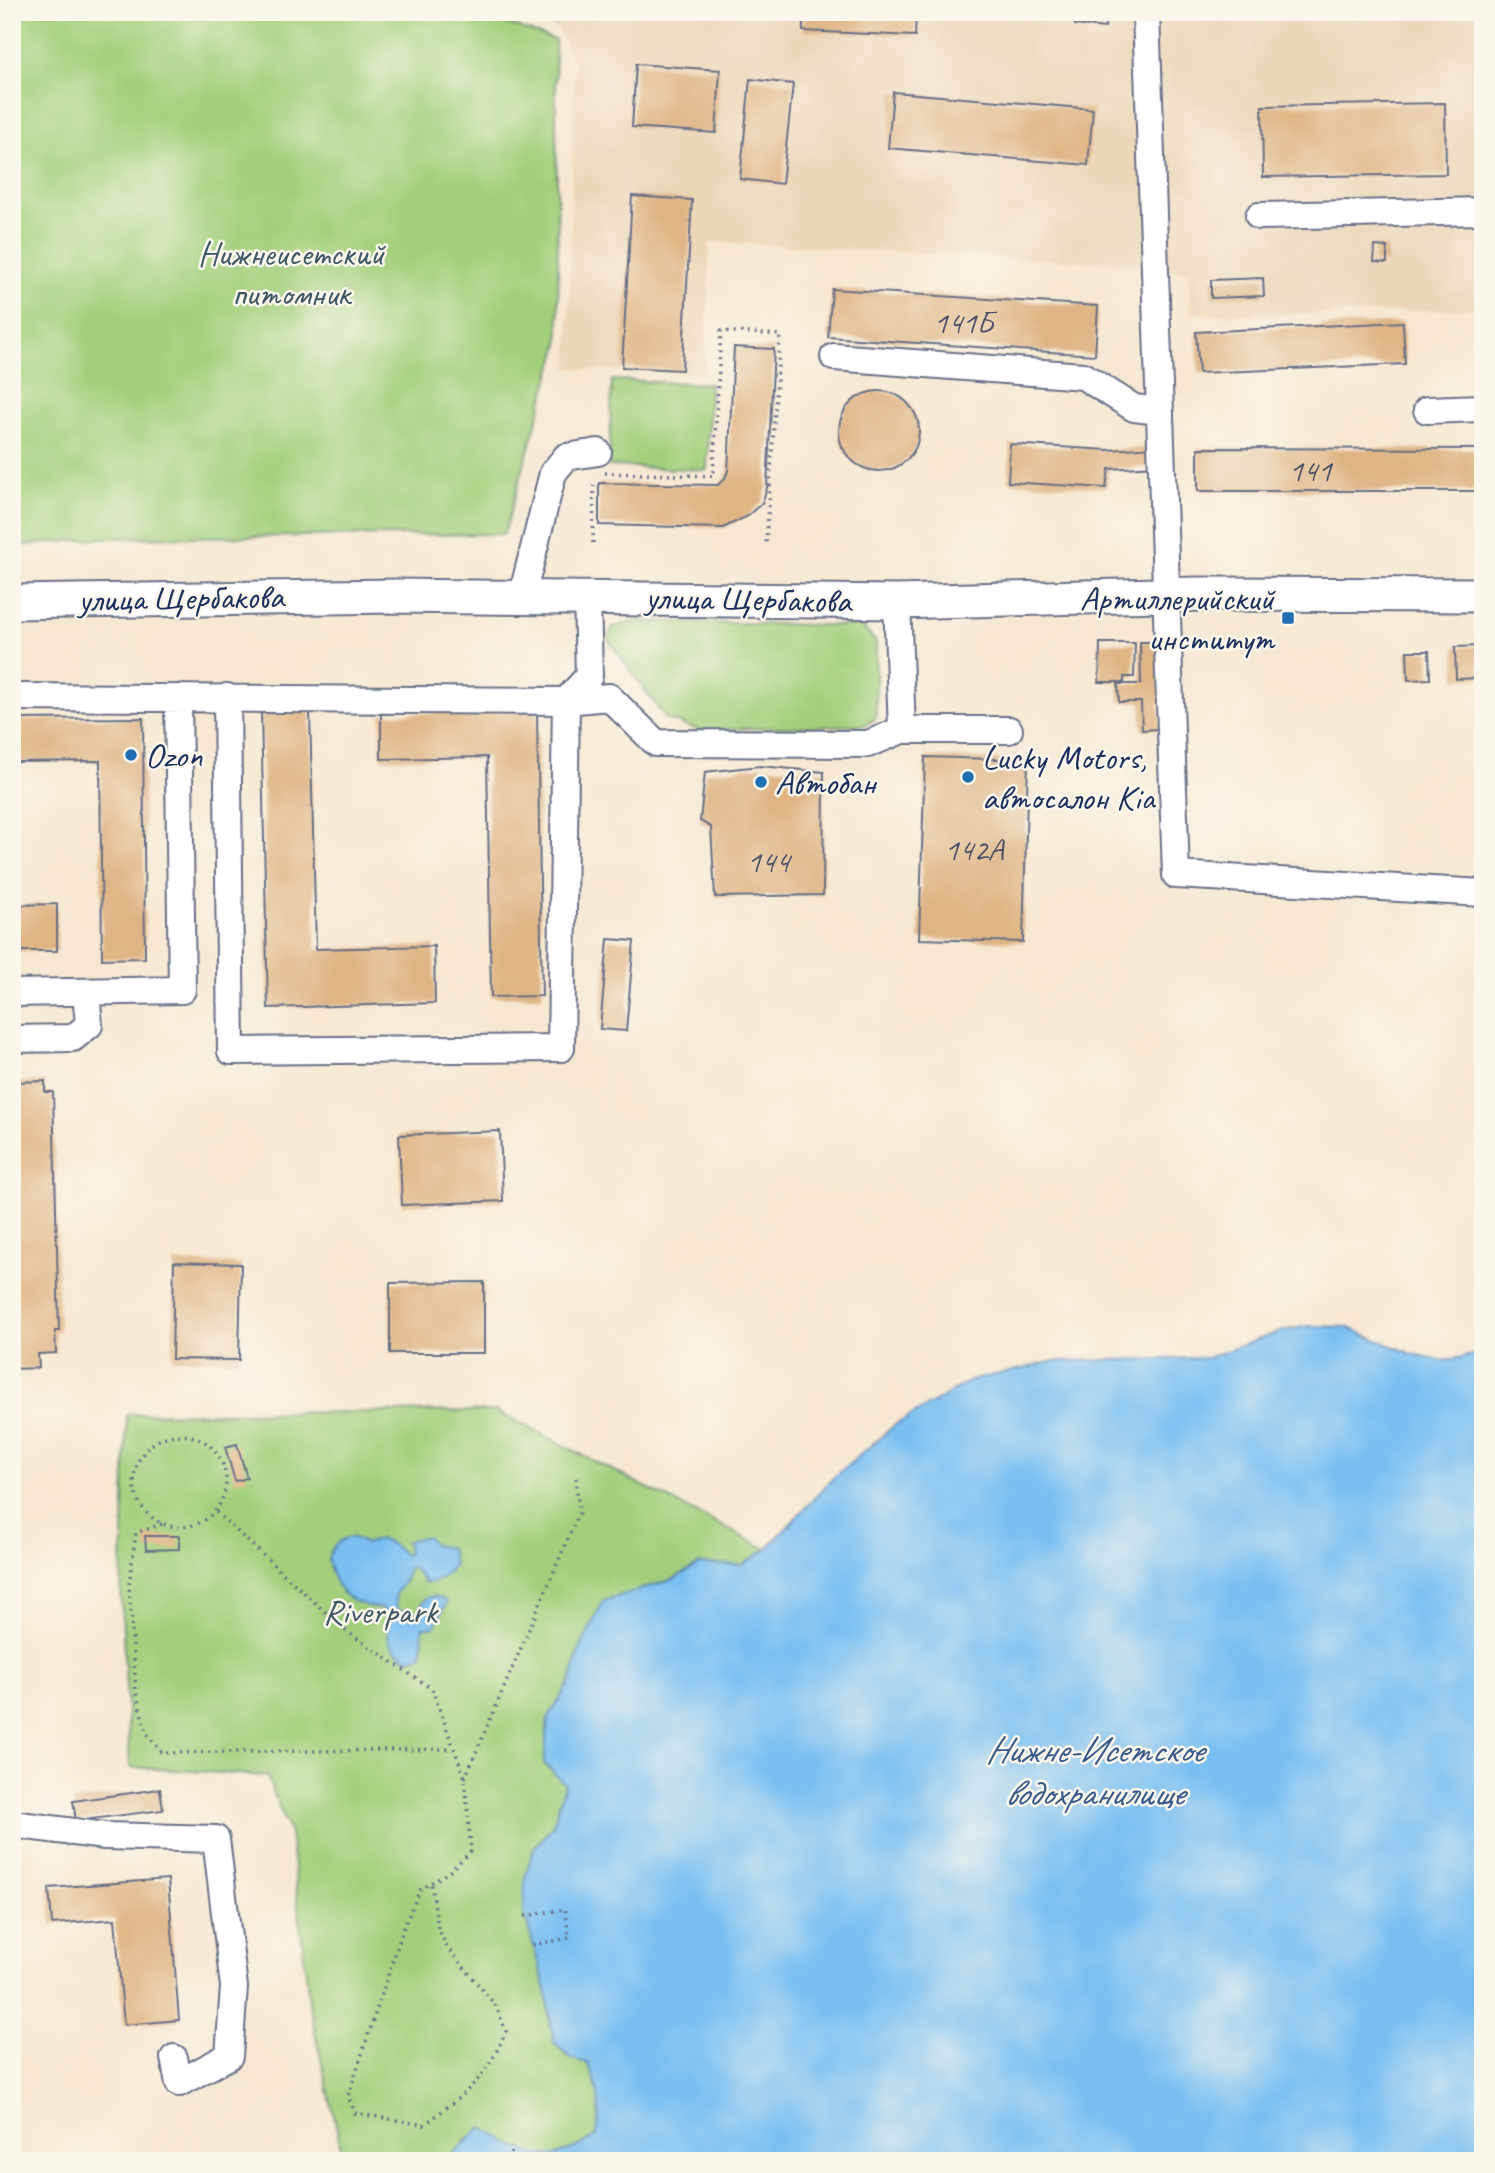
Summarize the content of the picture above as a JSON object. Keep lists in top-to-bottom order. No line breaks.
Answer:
{"streets":{"main road":["улица Щербакова"]},"water":["Нижне-Исетское водохранилище"],"parks":["Нижнеисетский питомник","Riverpark"],"places":{"transit":["Артиллерийский институт"],"other":["Ozon","Lucky Motors, автосалон Kia","Автобан"]},"house_numbers":["141Б","141","142А","144"]}
